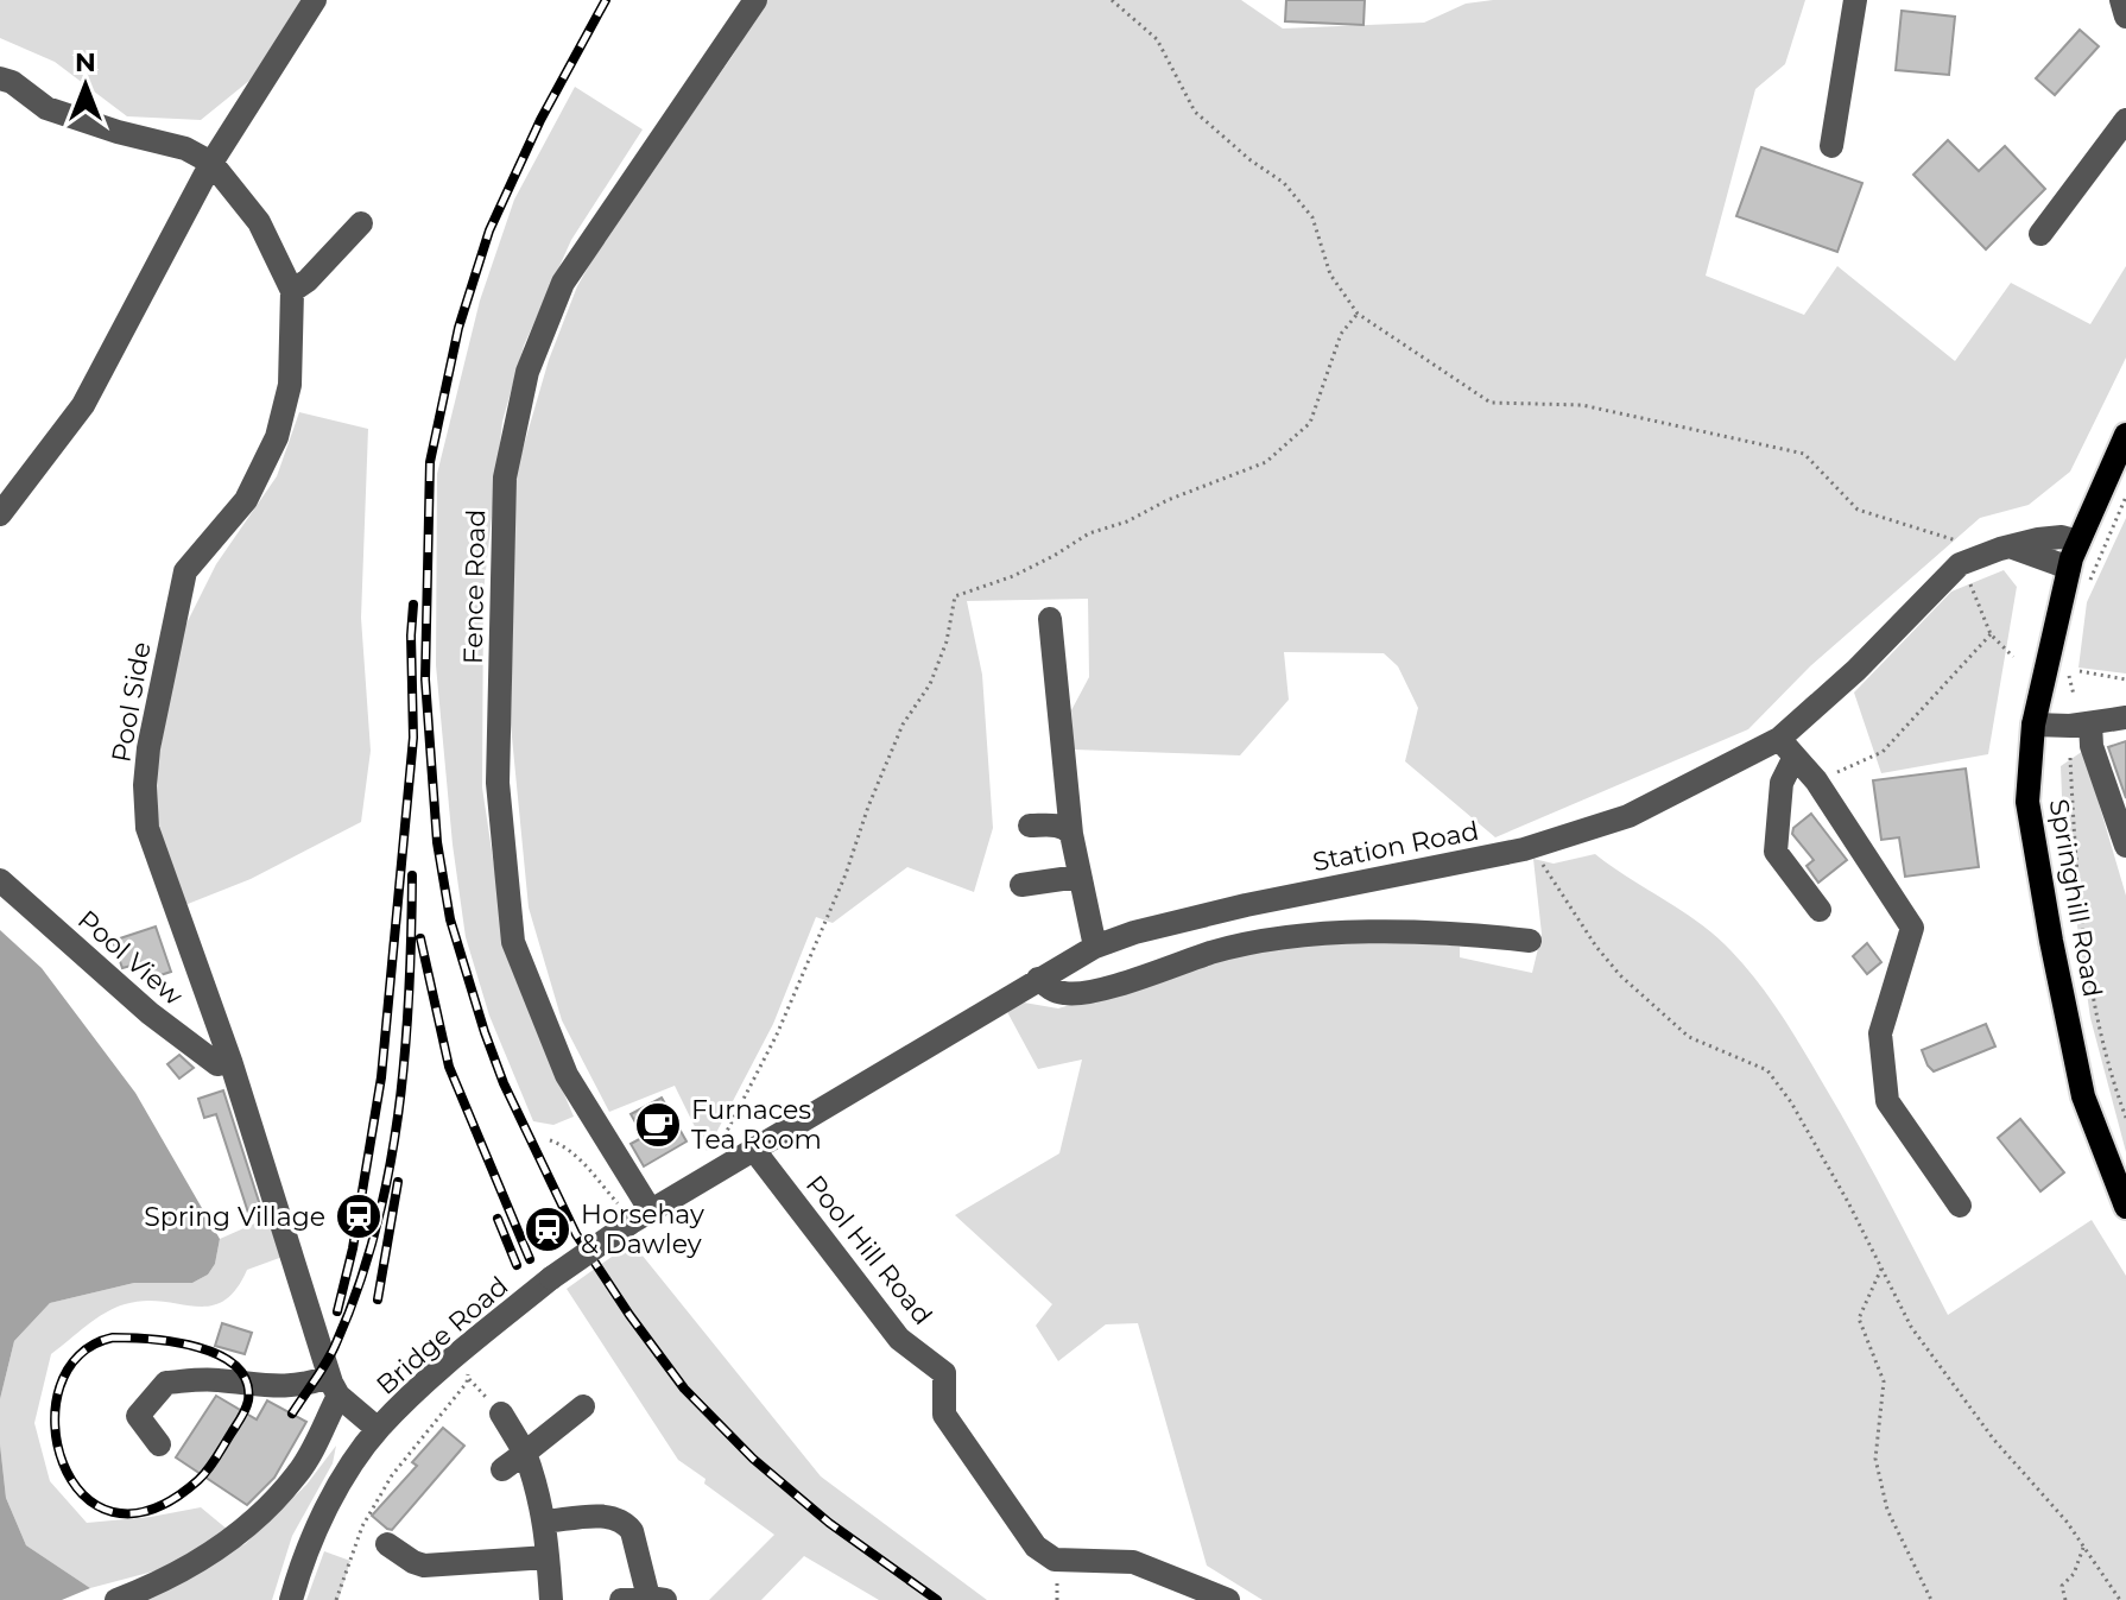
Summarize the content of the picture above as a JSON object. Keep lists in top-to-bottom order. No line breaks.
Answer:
{"streets":{"main road":["Springhill Road"],"street":["Fence Road","Pool Side","Station Road","Pool View","Pool Hill Road","Bridge Road"]},"crossings":[["Fence Road","Bridge Road"],["Pool Side","Pool View"],["Station Road","Springhill Road"],["Station Road","Pool Hill Road"],["Station Road","Bridge Road"],["Pool Hill Road","Bridge Road"]],"places":{"cafe":["Furnaces Tea Room"],"station":["Spring Village","Horsehay & Dawley"]},"north":"top"}
